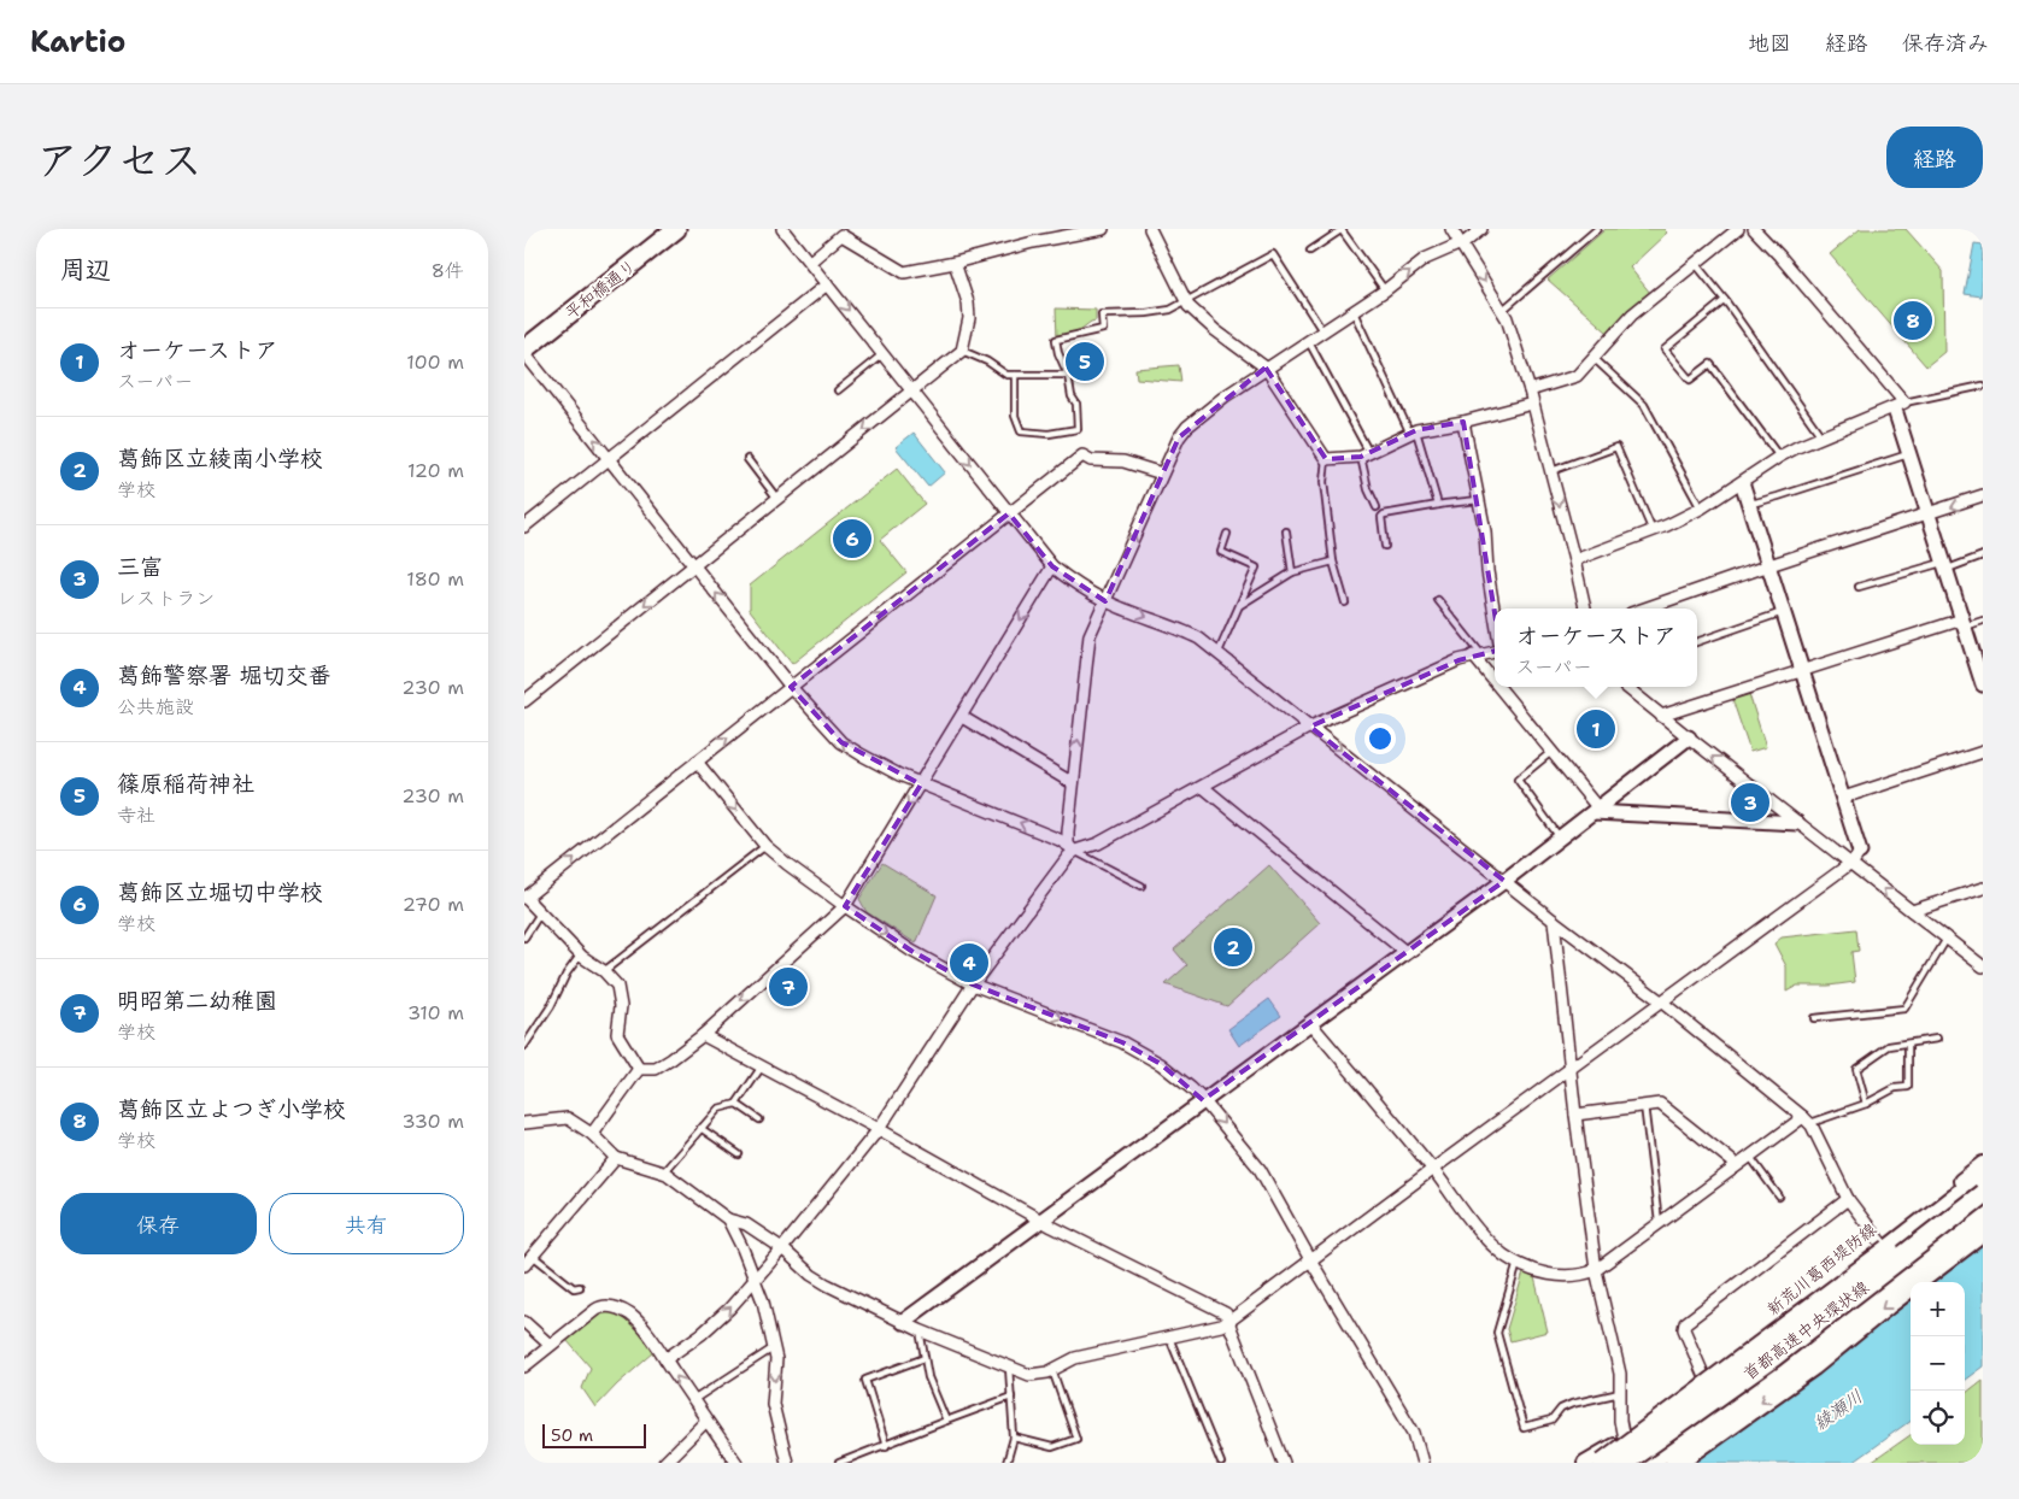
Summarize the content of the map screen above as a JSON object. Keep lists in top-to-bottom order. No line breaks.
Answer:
{"streets":{"highway":["首都高速中央環状線"],"main road":["平和橋通り","新荒川葛西堤防線"]},"water":["綾瀬川"],"scale_bar":"50 m","page":{"header":"Kartio","nav":["地図","経路","保存済み"],"title":"アクセス","buttons":["経路",["保存","共有"]],"heading":["周辺","8件"],"pins":["8","5","6","1","3","2","4","7"],"list":[{"mark":"1","name":"オーケーストア","note":"スーパー","value":"100 m"},{"mark":"2","name":"葛飾区立綾南小学校","note":"学校","value":"120 m"},{"mark":"3","name":"三富","note":"レストラン","value":"180 m"},{"mark":"4","name":"葛飾警察署 堀切交番","note":"公共施設","value":"230 m"},{"mark":"5","name":"篠原稲荷神社","note":"寺社","value":"230 m"},{"mark":"6","name":"葛飾区立堀切中学校","note":"学校","value":"270 m"},{"mark":"7","name":"明昭第二幼稚園","note":"学校","value":"310 m"},{"mark":"8","name":"葛飾区立よつぎ小学校","note":"学校","value":"330 m"}],"popup":["オーケーストア","スーパー"],"map_buttons":["+","−"],"scale":"50 m"}}
